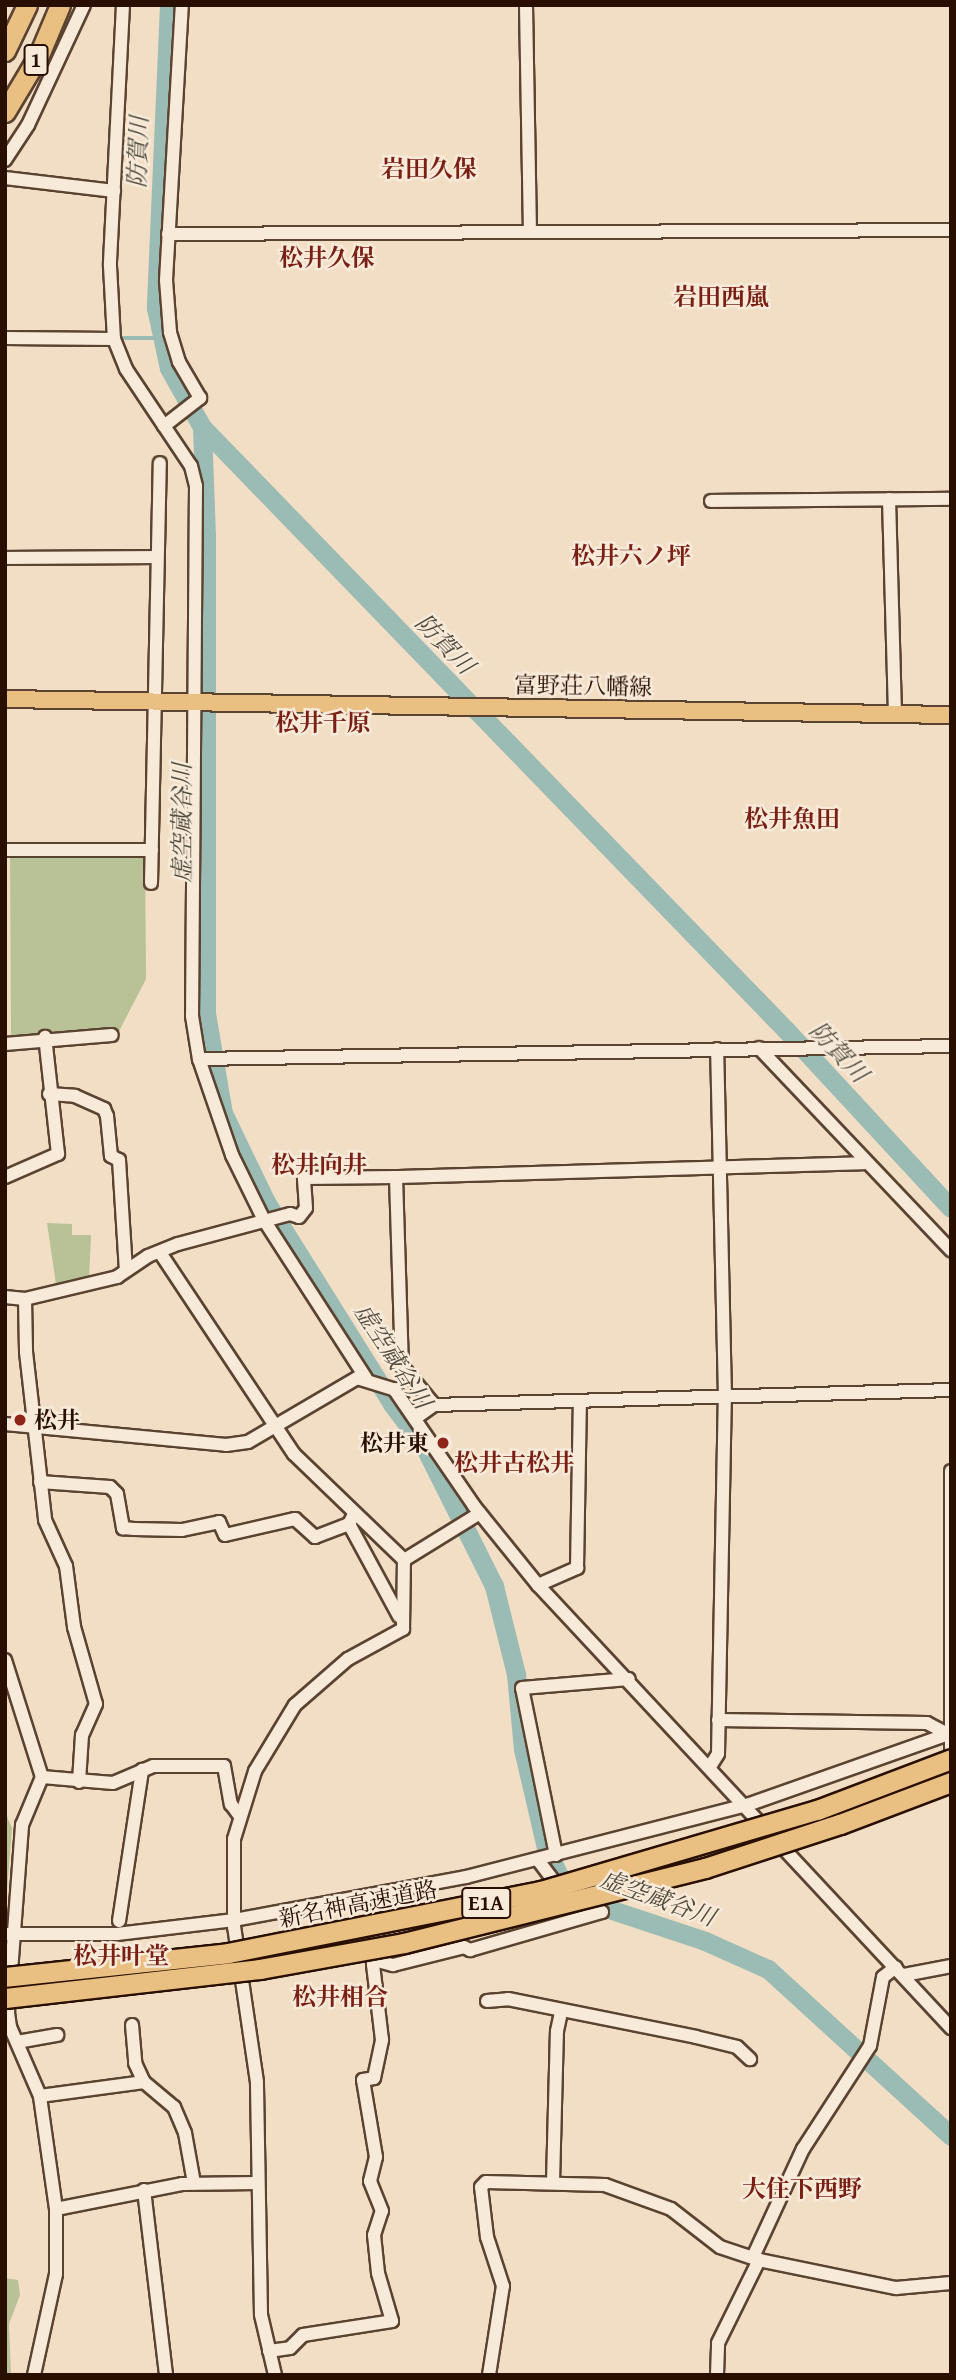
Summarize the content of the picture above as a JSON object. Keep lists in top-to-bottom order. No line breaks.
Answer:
{"streets":{"highway":["1","E1A","新名神高速道路"],"main road":["富野荘八幡線"]},"districts":["岩田久保","松井久保","岩田西嵐","松井六ノ坪","松井千原","松井魚田","松井向井","松井古松井","松井叶堂","松井相合","大住下西野"],"water":["防賀川","虚空蔵谷川"],"places":["松井","松井東"]}
